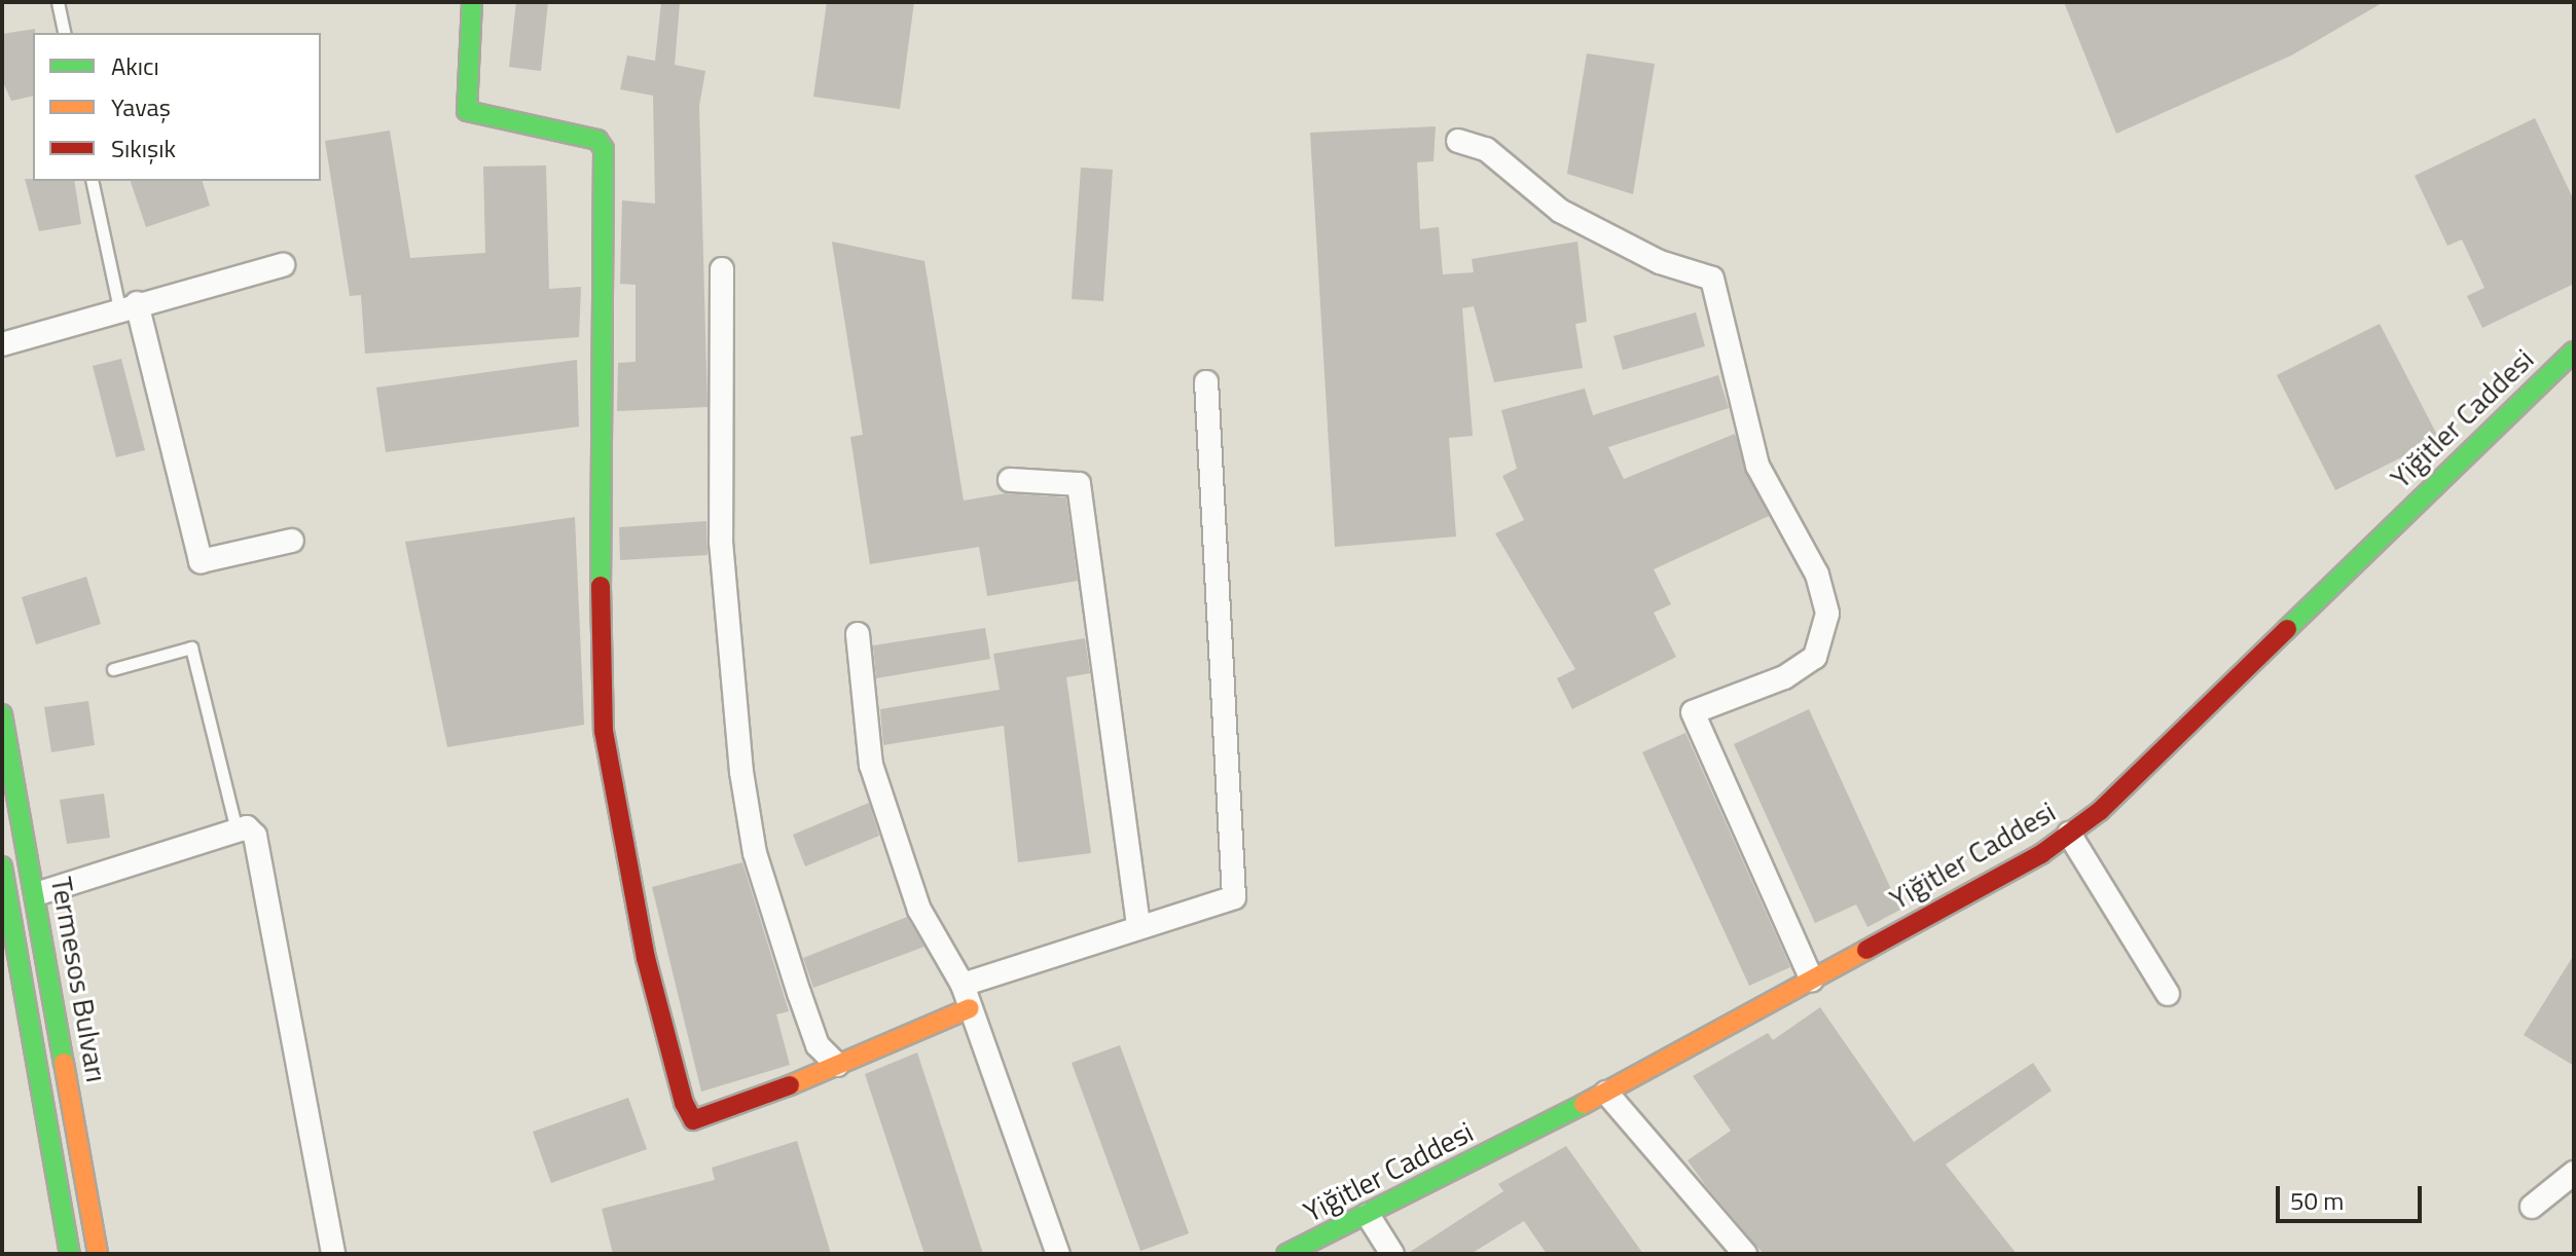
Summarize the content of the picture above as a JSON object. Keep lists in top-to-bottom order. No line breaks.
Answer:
{"streets":{"street":["Yiğitler Caddesi","Termesos Bulvarı"]},"legend":["Akıcı","Yavaş","Sıkışık"],"scale_bar":"50 m"}
